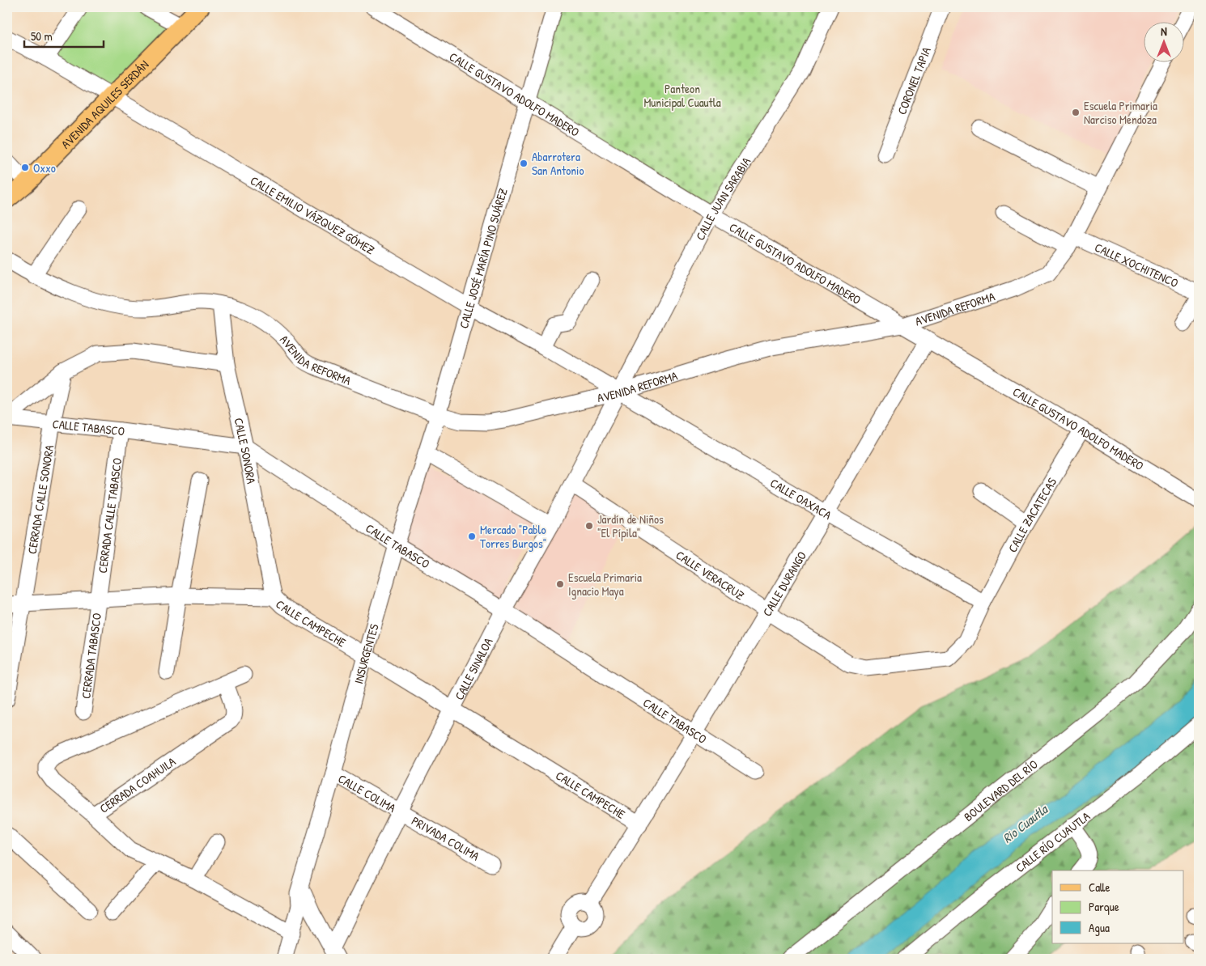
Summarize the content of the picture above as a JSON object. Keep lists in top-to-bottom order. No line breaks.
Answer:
{"streets":{"main road":["AVENIDA AQUILES SERDÁN"],"street":["CORONEL TAPIA","CALLE GUSTAVO ADOLFO MADERO","CALLE JUAN SARABIA","CALLE EMILIO VÁZQUEZ GÓMEZ","CALLE JOSÉ MARÍA PINO SUÁREZ","CALLE XOCHITENCO","AVENIDA REFORMA","CALLE TABASCO","CALLE SONORA","CALLE OAXACA","CERRADA CALLE SONORA","CERRADA CALLE TABASCO","CALLE ZACATECAS","CALLE VERACRUZ","CALLE DURANGO","CALLE CAMPECHE","INSURGENTES","CERRADA TABASCO","CALLE SINALOA","CERRADA COAHUILA","BOULEVARD DEL RÍO","CALLE COLIMA","PRIVADA COLIMA","CALLE RÍO CUAUTLA"]},"crossings":[["CALLE GUSTAVO ADOLFO MADERO","CALLE JUAN SARABIA"],["CALLE GUSTAVO ADOLFO MADERO","CALLE JOSÉ MARÍA PINO SUÁREZ"],["CALLE GUSTAVO ADOLFO MADERO","AVENIDA REFORMA"],["CALLE GUSTAVO ADOLFO MADERO","CALLE ZACATECAS"],["CALLE GUSTAVO ADOLFO MADERO","CALLE DURANGO"],["AVENIDA AQUILES SERDÁN","CALLE EMILIO VÁZQUEZ GÓMEZ"],["CALLE JUAN SARABIA","CALLE EMILIO VÁZQUEZ GÓMEZ"],["CALLE JUAN SARABIA","AVENIDA REFORMA"],["CALLE JUAN SARABIA","CALLE OAXACA"],["CALLE JUAN SARABIA","CALLE SINALOA"],["CALLE EMILIO VÁZQUEZ GÓMEZ","CALLE JOSÉ MARÍA PINO SUÁREZ"],["CALLE EMILIO VÁZQUEZ GÓMEZ","AVENIDA REFORMA"],["CALLE EMILIO VÁZQUEZ GÓMEZ","CALLE OAXACA"],["CALLE EMILIO VÁZQUEZ GÓMEZ","CALLE SINALOA"],["CALLE JOSÉ MARÍA PINO SUÁREZ","AVENIDA REFORMA"],["CALLE JOSÉ MARÍA PINO SUÁREZ","INSURGENTES"],["CALLE XOCHITENCO","AVENIDA REFORMA"],["AVENIDA REFORMA","CALLE SONORA"],["AVENIDA REFORMA","CALLE OAXACA"],["AVENIDA REFORMA","INSURGENTES"],["AVENIDA REFORMA","CALLE SINALOA"],["CALLE TABASCO","CALLE SONORA"],["CALLE TABASCO","CERRADA CALLE SONORA"],["CALLE TABASCO","CERRADA CALLE TABASCO"],["CALLE TABASCO","CALLE DURANGO"],["CALLE TABASCO","INSURGENTES"],["CALLE TABASCO","CALLE SINALOA"],["CALLE SONORA","CALLE CAMPECHE"],["CALLE OAXACA","CALLE ZACATECAS"],["CALLE OAXACA","CALLE DURANGO"],["CALLE OAXACA","CALLE SINALOA"],["CERRADA CALLE SONORA","CALLE CAMPECHE"],["CERRADA CALLE TABASCO","CALLE CAMPECHE"],["CERRADA CALLE TABASCO","CERRADA TABASCO"],["CALLE ZACATECAS","CALLE VERACRUZ"],["CALLE VERACRUZ","CALLE DURANGO"],["CALLE VERACRUZ","CALLE SINALOA"],["CALLE DURANGO","CALLE CAMPECHE"],["CALLE CAMPECHE","INSURGENTES"],["CALLE CAMPECHE","CERRADA TABASCO"],["CALLE CAMPECHE","CALLE SINALOA"],["INSURGENTES","CALLE COLIMA"],["CALLE SINALOA","CALLE COLIMA"],["CALLE SINALOA","PRIVADA COLIMA"],["CALLE COLIMA","PRIVADA COLIMA"]],"water":["Rio Cuautla"],"parks":["Panteon Municipal Cuautla"],"places":["Escuela Primaria Narciso Mendoza","Abarrotera San Antonio","Oxxo","Jardín de Niños \"El Pípila\"","Mercado \"Pablo Torres Burgos\"","Escuela Primaria Ignacio Maya"],"legend":["Calle","Parque","Agua"],"scale_bar":"50 m","north":"top"}
